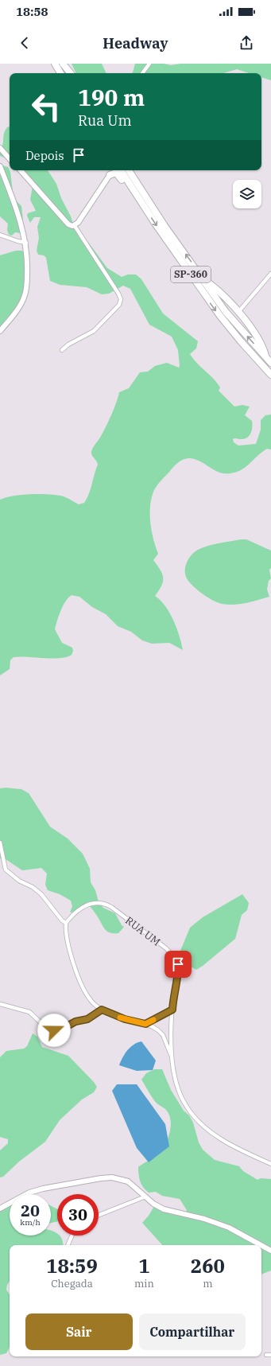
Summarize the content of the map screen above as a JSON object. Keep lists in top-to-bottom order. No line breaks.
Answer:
{"streets":{"highway":["SP-360"],"street":["RUA UM"]},"page":{"status":"18:58","header":"Headway","turn":["190 m","Rua Um"],"then":"Depois","speed":"20 km/h","limit":"30","eta":["18:59","Chegada","1","min","260","m"],"buttons":["Sair","Compartilhar"]}}
